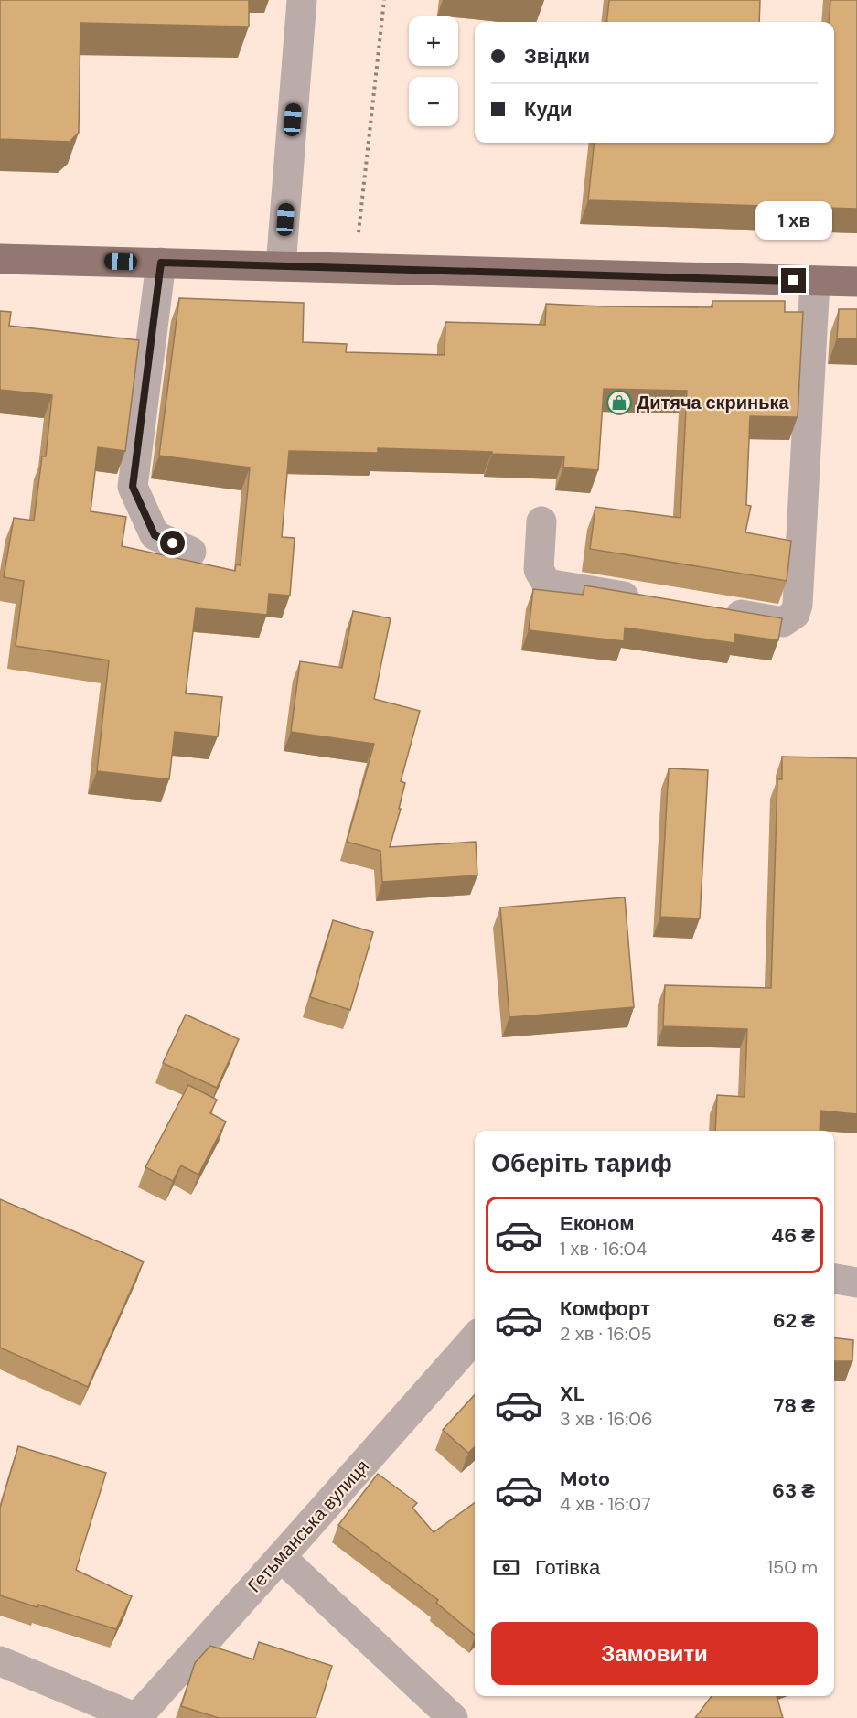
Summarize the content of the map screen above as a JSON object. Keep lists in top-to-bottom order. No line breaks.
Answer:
{"streets":{"street":["Гетьманська вулиця"]},"places":{"shop":["Дитяча скринька"]},"page":{"map_buttons":["+","−"],"banner":["Звідки","Куди"],"bubble":"1 хв","heading":"Оберіть тариф","list":[{"name":"Економ","note":"1 хв · 16:04","value":"46 ₴"},{"name":"Комфорт","note":"2 хв · 16:05","value":"62 ₴"},{"name":"XL","note":"3 хв · 16:06","value":"78 ₴"},{"name":"Moto","note":"4 хв · 16:07","value":"63 ₴"}],"pay":["Готівка","150 m"],"buttons":"Замовити"}}
